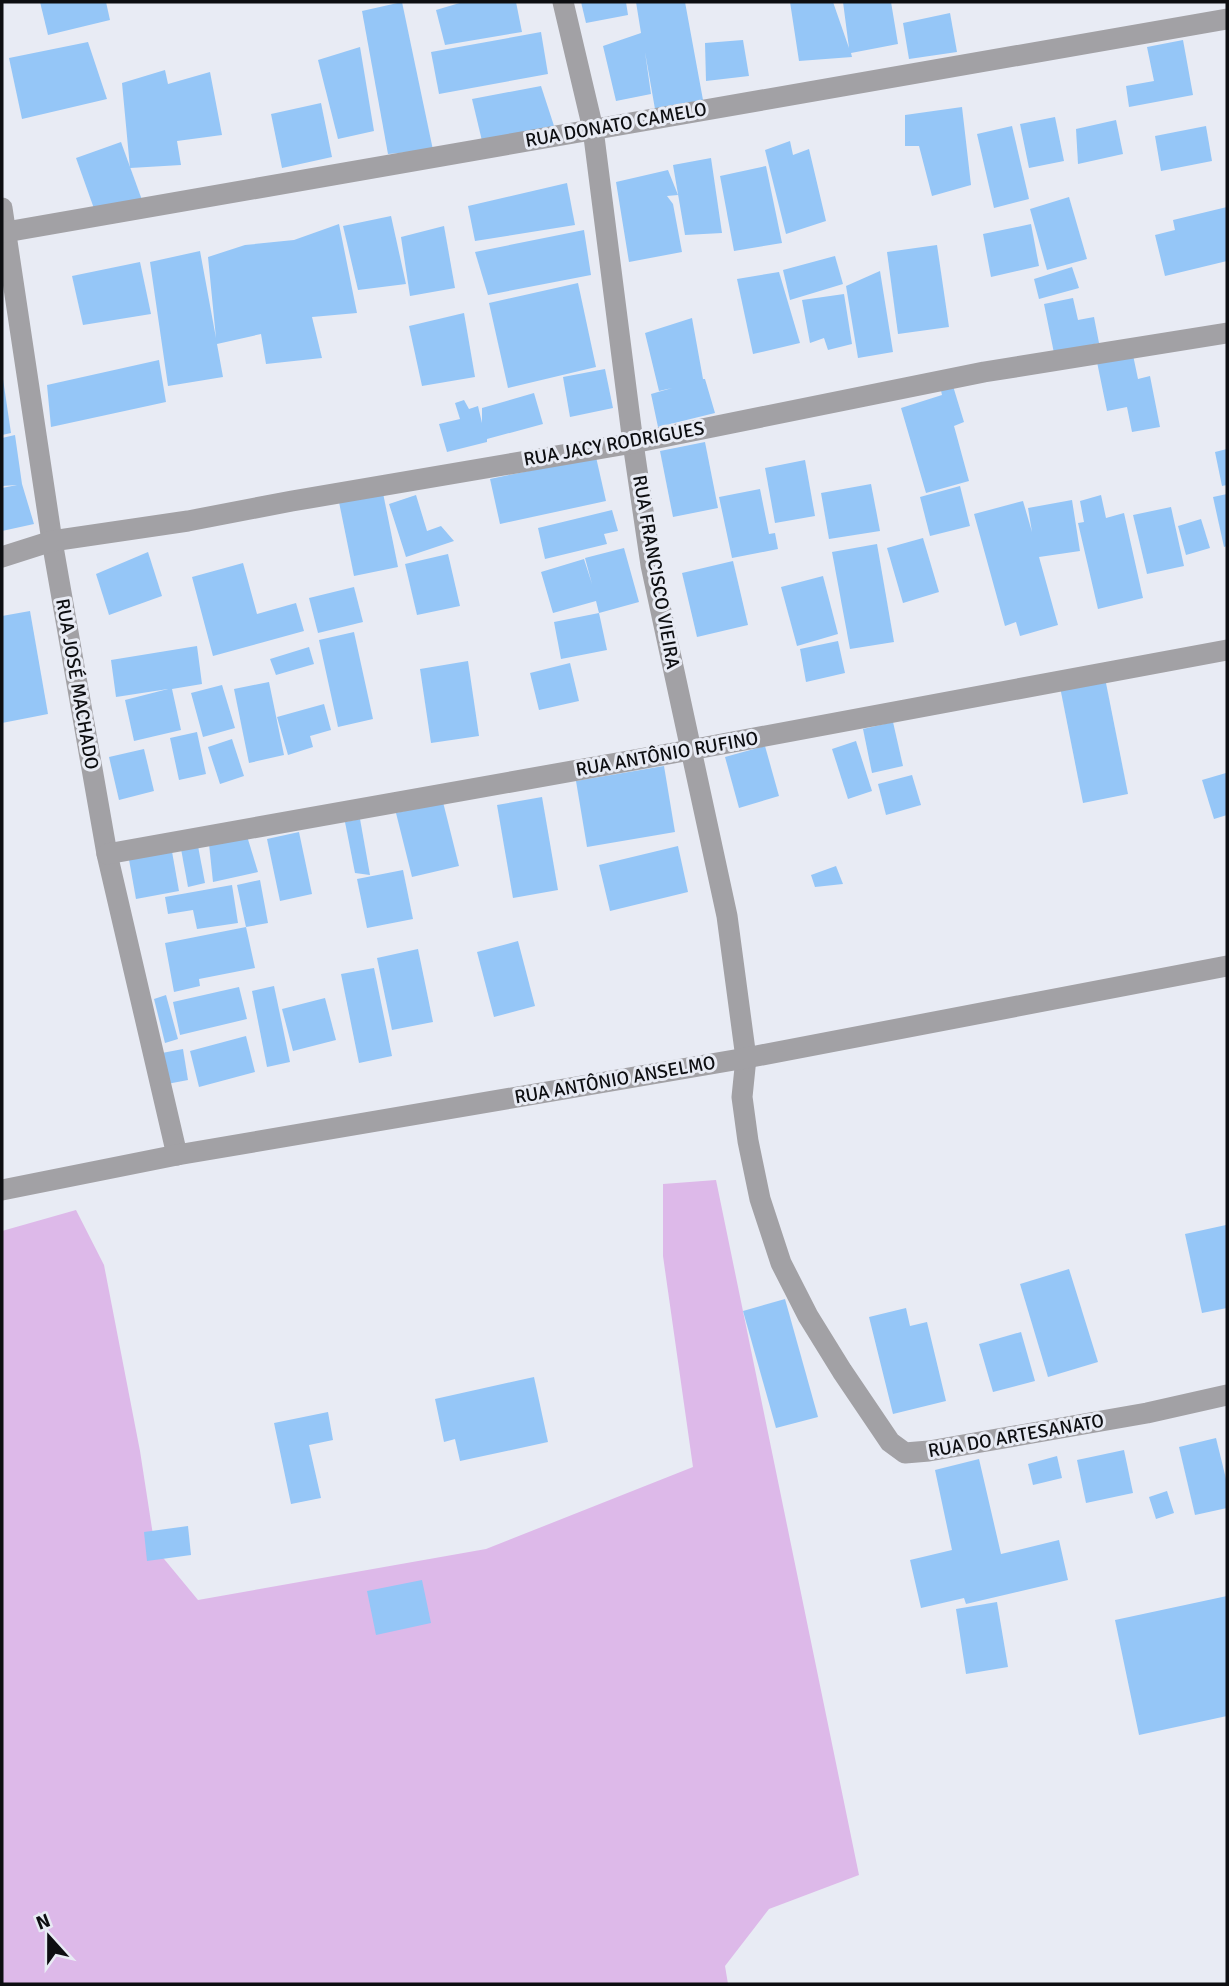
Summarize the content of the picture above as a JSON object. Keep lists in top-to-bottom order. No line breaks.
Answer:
{"streets":{"street":["RUA DONATO CAMELO","RUA JACY RODRIGUES","RUA FRANCISCO VIEIRA","RUA JOSÉ MACHADO","RUA ANTÔNIO RUFINO","RUA ANTÔNIO ANSELMO","RUA DO ARTESANATO"]},"crossings":[["RUA DONATO CAMELO","RUA FRANCISCO VIEIRA"],["RUA DONATO CAMELO","RUA JOSÉ MACHADO"],["RUA JACY RODRIGUES","RUA FRANCISCO VIEIRA"],["RUA JACY RODRIGUES","RUA JOSÉ MACHADO"],["RUA FRANCISCO VIEIRA","RUA ANTÔNIO RUFINO"],["RUA FRANCISCO VIEIRA","RUA ANTÔNIO ANSELMO"],["RUA FRANCISCO VIEIRA","RUA DO ARTESANATO"],["RUA JOSÉ MACHADO","RUA ANTÔNIO RUFINO"],["RUA JOSÉ MACHADO","RUA ANTÔNIO ANSELMO"],["RUA ANTÔNIO ANSELMO","RUA DO ARTESANATO"]],"north":"top"}
